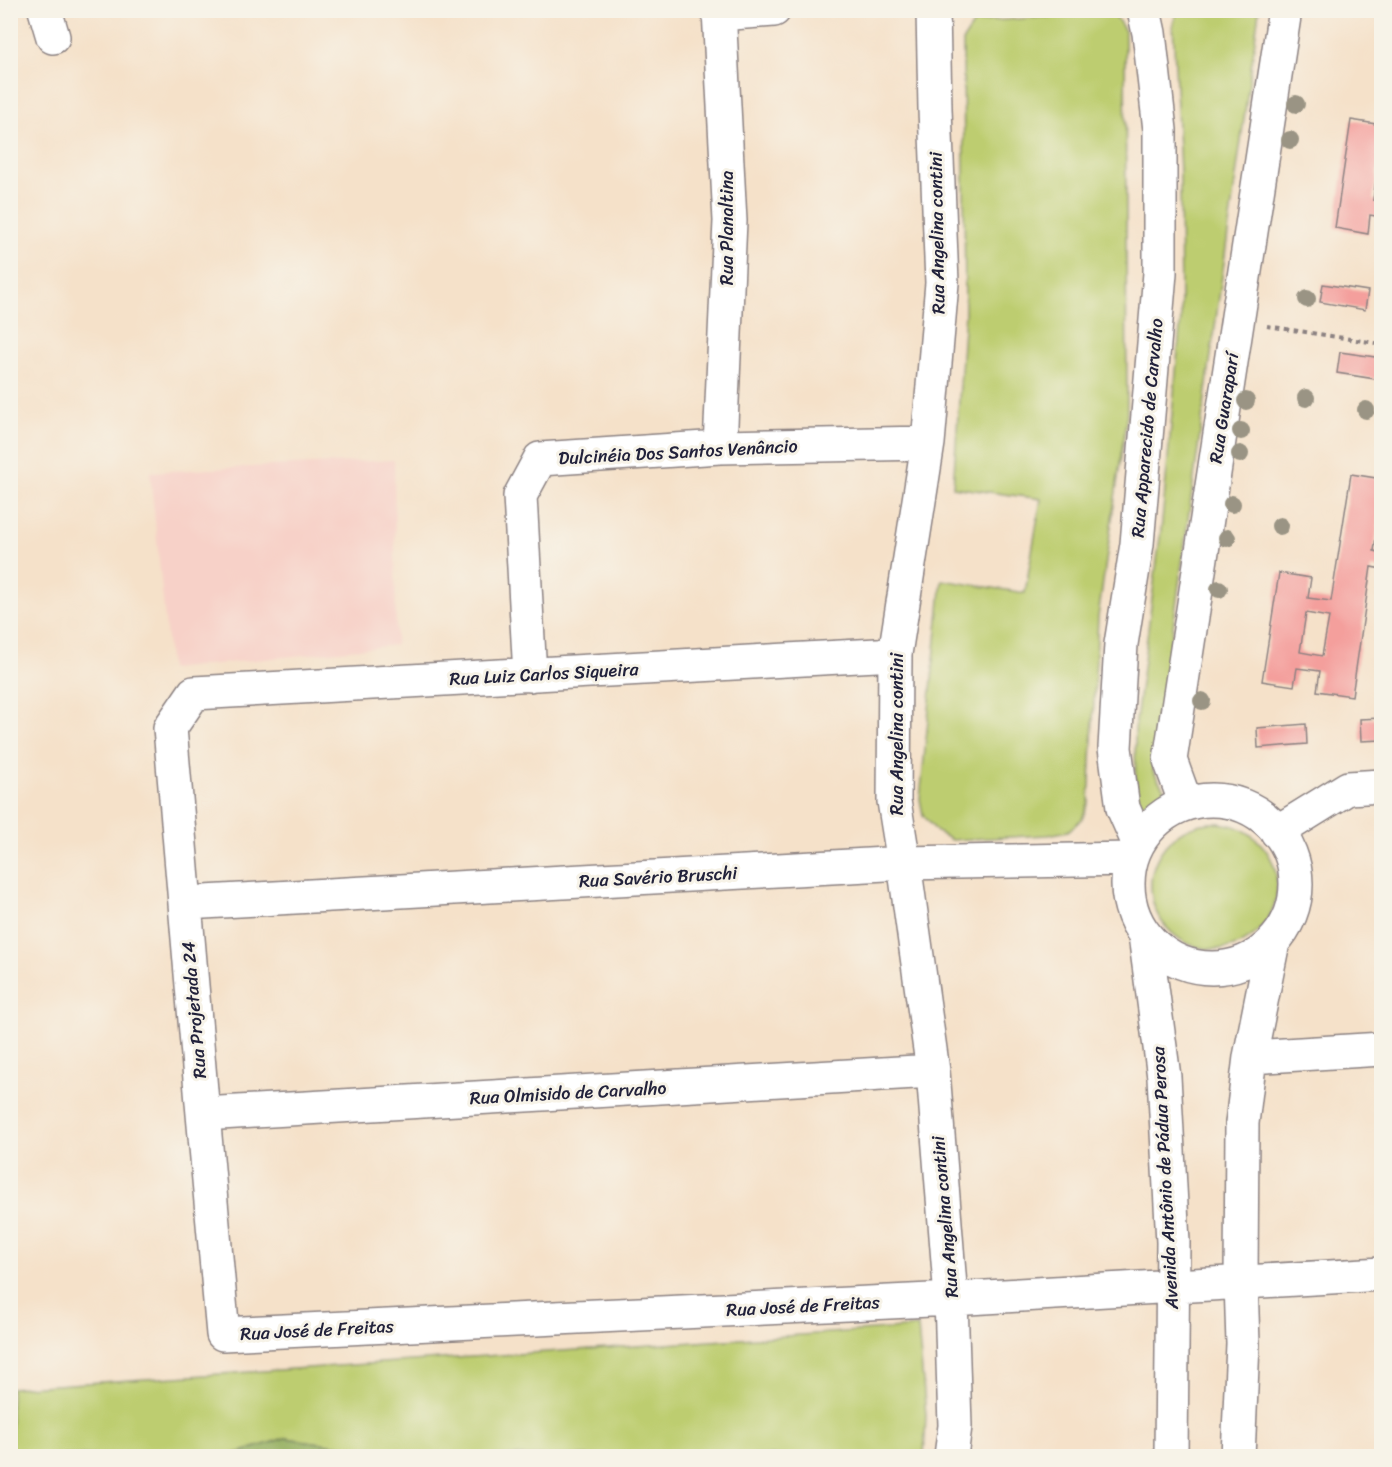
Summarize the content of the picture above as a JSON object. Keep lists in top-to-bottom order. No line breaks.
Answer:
{"streets":{"street":["Rua Planaltina","Rua Angelina contini","Rua Guaraparí","Rua Apparecido de Carvalho","Dulcinéia Dos Santos Venâncio","Rua Luiz Carlos Siqueira","Rua Savério Bruschi","Rua Projetada 24","Rua Olmisido de Carvalho","Avenida Antônio de Pádua Perosa","Rua José de Freitas"]},"crossings":[["Rua Planaltina","Dulcinéia Dos Santos Venâncio"],["Rua Angelina contini","Dulcinéia Dos Santos Venâncio"],["Rua Angelina contini","Rua Luiz Carlos Siqueira"],["Rua Angelina contini","Rua Savério Bruschi"],["Rua Angelina contini","Rua Olmisido de Carvalho"],["Rua Angelina contini","Rua José de Freitas"],["Rua Guaraparí","Rua Apparecido de Carvalho"],["Rua Guaraparí","Rua Savério Bruschi"],["Rua Guaraparí","Avenida Antônio de Pádua Perosa"],["Rua Apparecido de Carvalho","Rua Savério Bruschi"],["Rua Apparecido de Carvalho","Avenida Antônio de Pádua Perosa"],["Dulcinéia Dos Santos Venâncio","Rua Luiz Carlos Siqueira"],["Rua Luiz Carlos Siqueira","Rua Projetada 24"],["Rua Savério Bruschi","Rua Projetada 24"],["Rua Savério Bruschi","Avenida Antônio de Pádua Perosa"],["Rua Projetada 24","Rua Olmisido de Carvalho"],["Rua Projetada 24","Rua José de Freitas"],["Avenida Antônio de Pádua Perosa","Rua José de Freitas"]]}
